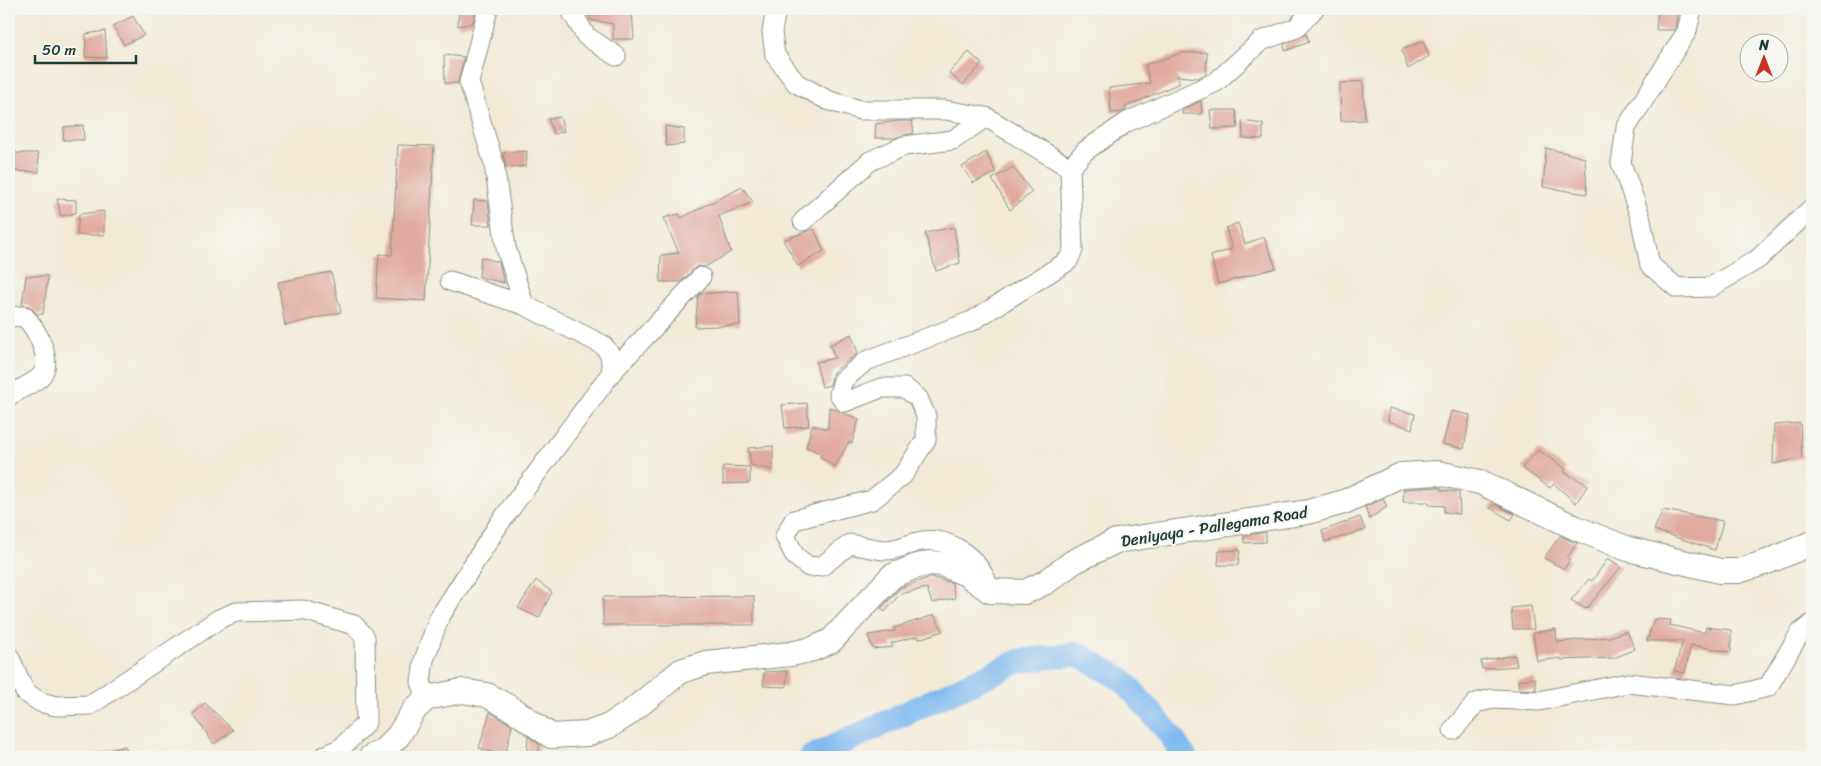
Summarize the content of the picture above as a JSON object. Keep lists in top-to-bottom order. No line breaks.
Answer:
{"streets":{"main road":["Deniyaya - Pallegama Road"]},"scale_bar":"50 m","north":"top"}
